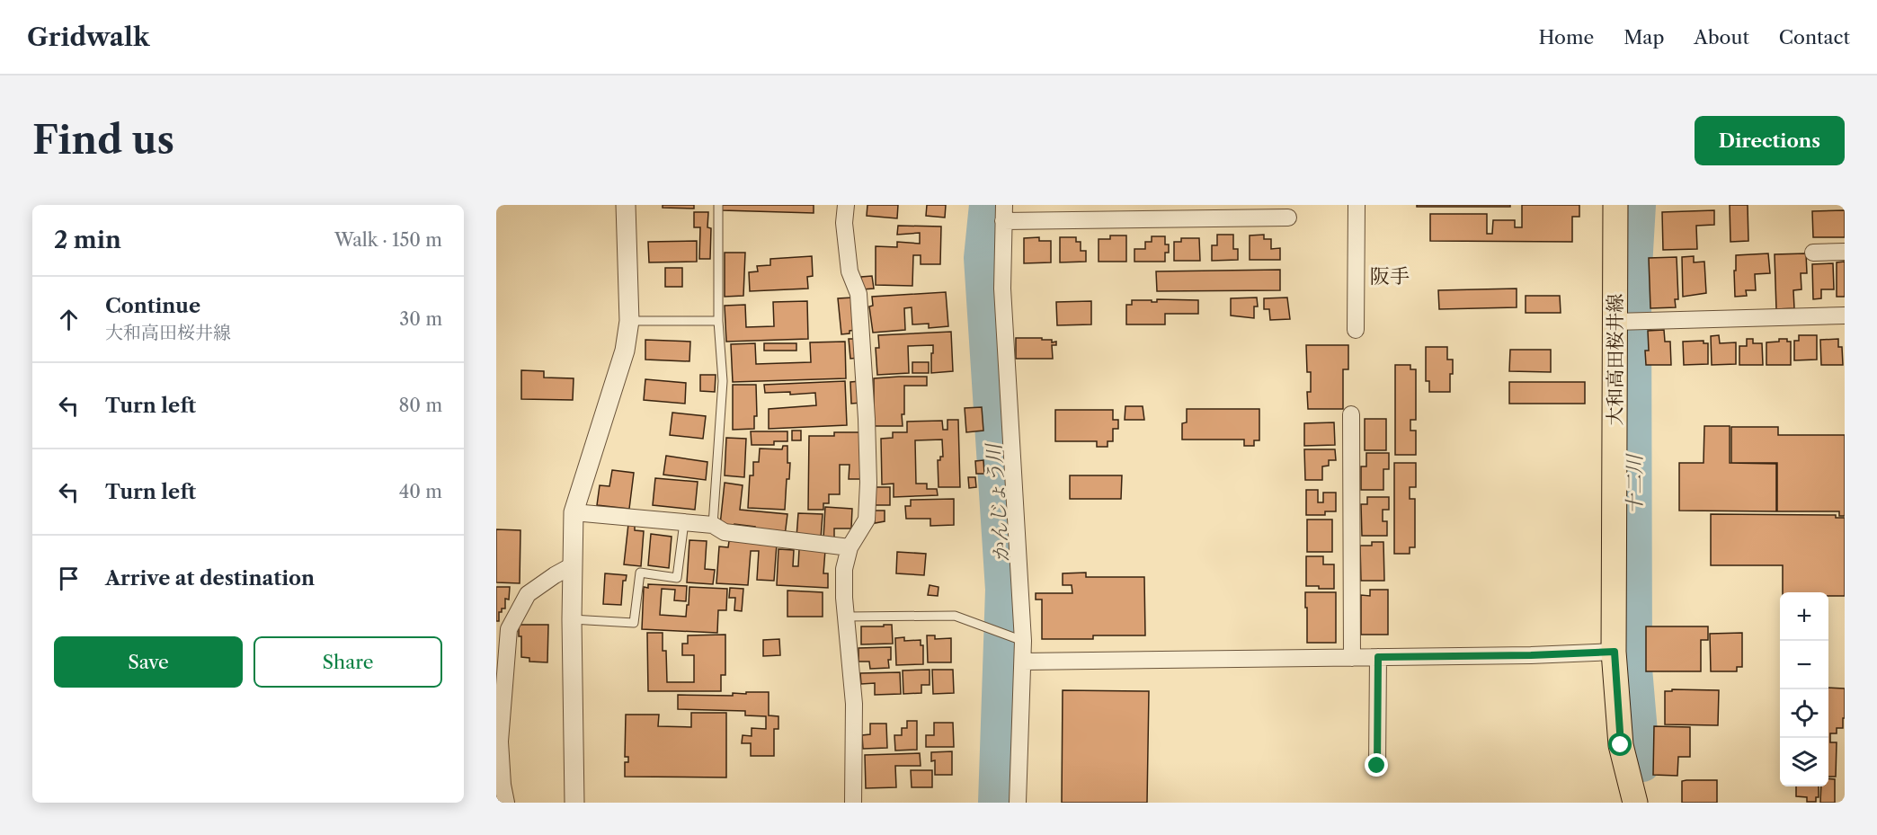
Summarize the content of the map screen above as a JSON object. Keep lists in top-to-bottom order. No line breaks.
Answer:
{"streets":{"main road":["大和高田桜井線"]},"districts":["阪手"],"water":["十二川","かんじょう川"],"page":{"header":"Gridwalk","nav":["Home","Map","About","Contact"],"buttons":["Directions",["Save","Share"]],"title":"Find us","heading":["2 min","Walk · 150 m"],"list":[["Continue","大和高田桜井線","30 m"],["Turn left","80 m"],["Turn left","40 m"],"Arrive at destination"],"map_buttons":["+","−"]}}
